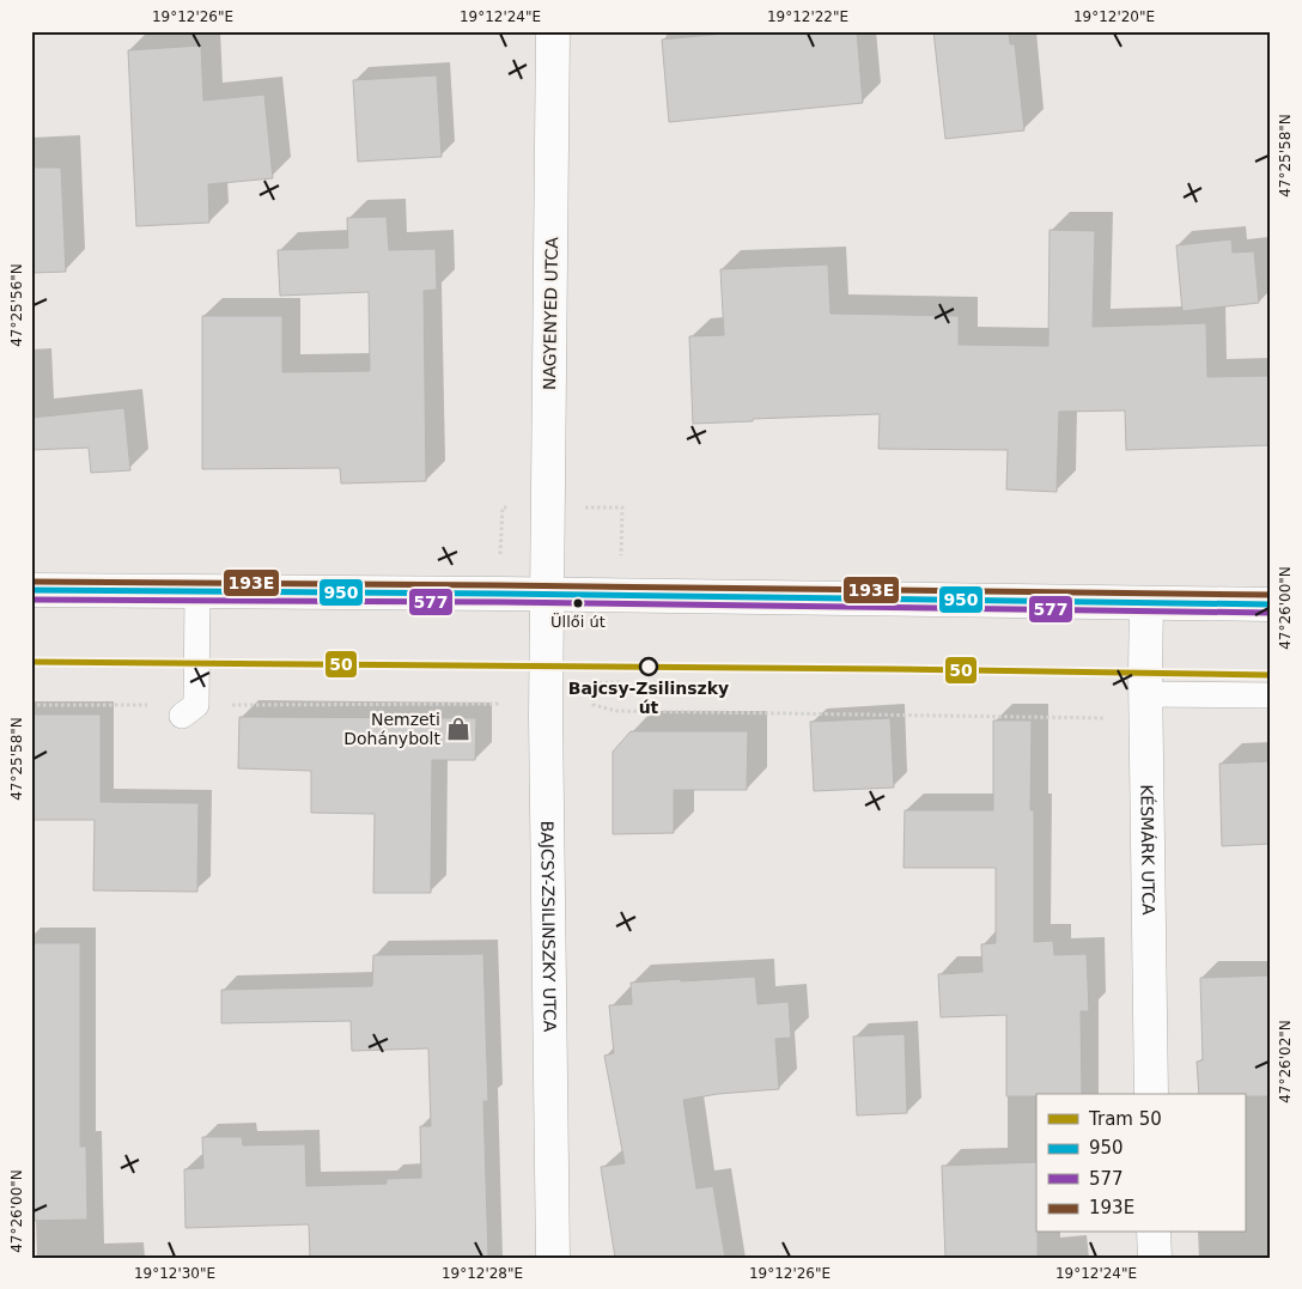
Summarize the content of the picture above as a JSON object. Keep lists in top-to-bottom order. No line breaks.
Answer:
{"streets":{"street":["NAGYENYED UTCA","KÉSMÁRK UTCA","BAJCSY-ZSILINSZKY UTCA"]},"crossings":[["NAGYENYED UTCA","BAJCSY-ZSILINSZKY UTCA"]],"places":{"other":["Üllői út","Bajcsy-Zsilinszky út"],"shop":["Nemzeti Dohánybolt"]},"lines":["transit line 193E","transit line 950","transit line 577","tram line 50"],"legend":["Tram 50","950","577","193E"],"coordinates":["19°12'26\"E","19°12'24\"E","19°12'22\"E","19°12'20\"E","47°25'58\"N","47°25'56\"N","47°26'00\"N","47°26'02\"N","19°12'30\"E","19°12'28\"E"]}
